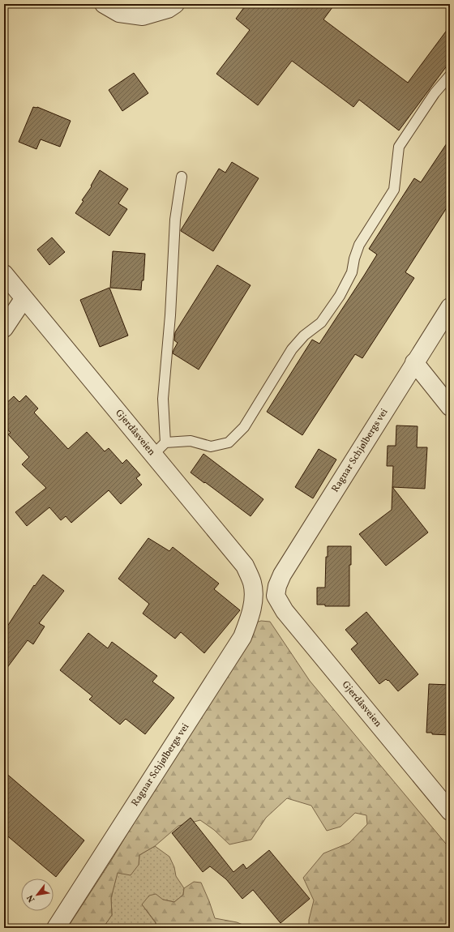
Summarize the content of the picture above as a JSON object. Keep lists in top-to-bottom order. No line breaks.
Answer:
{"streets":{"street":["Gjerdåsveien","Ragnar Schjølbergs vei"]},"crossings":[["Gjerdåsveien","Ragnar Schjølbergs vei"]],"north":"bottom left"}
